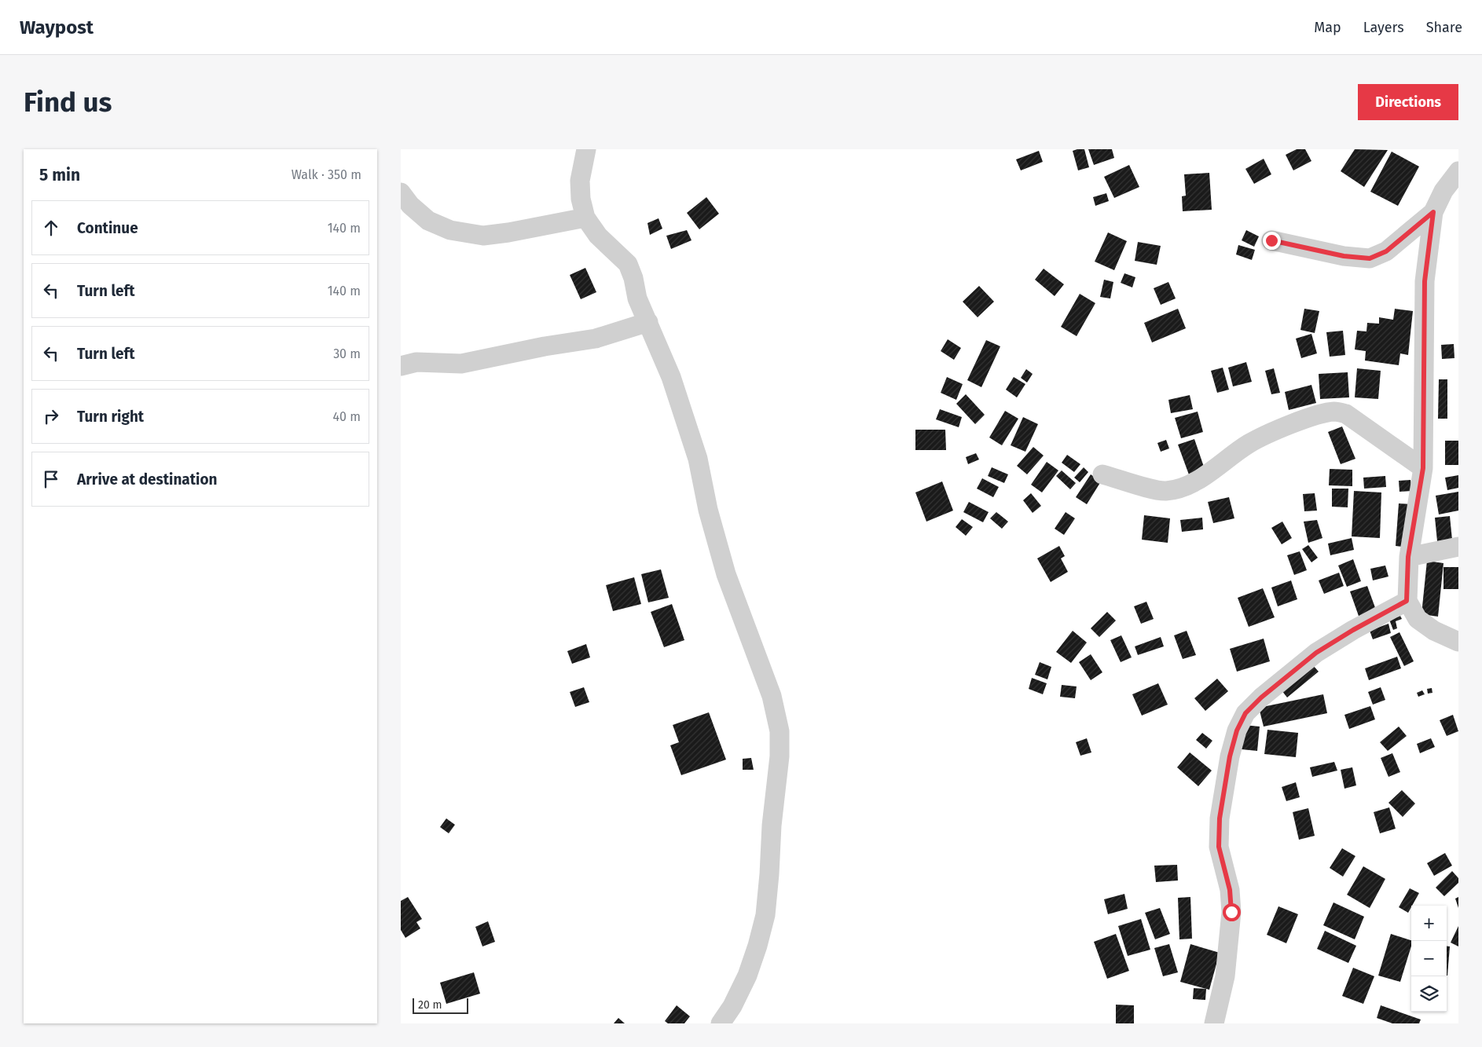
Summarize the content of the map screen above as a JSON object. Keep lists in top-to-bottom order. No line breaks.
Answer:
{"scale_bar":"20 m","page":{"header":"Waypost","nav":["Map","Layers","Share"],"buttons":"Directions","title":"Find us","heading":["5 min","Walk · 350 m"],"list":[["Continue","140 m"],["Turn left","140 m"],["Turn left","30 m"],["Turn right","40 m"],"Arrive at destination"],"map_buttons":["+","−"],"scale":"20 m"}}
